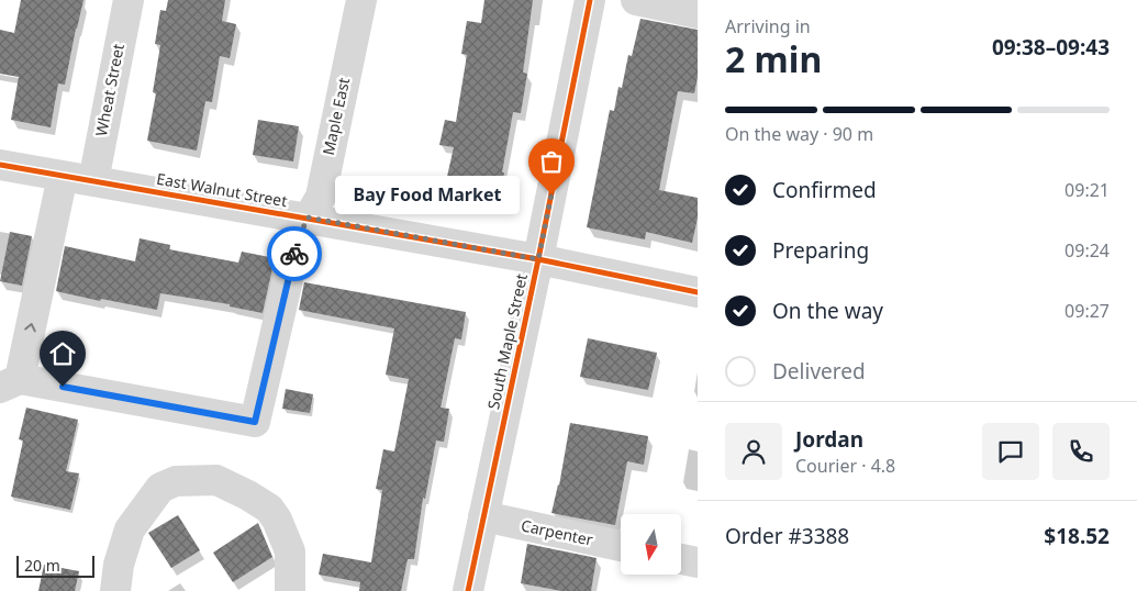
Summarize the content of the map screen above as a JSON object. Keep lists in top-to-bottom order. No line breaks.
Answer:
{"streets":{"street":["Wheat Street","Maple East","East Walnut Street","South Maple Street","Carpenter"]},"crossings":[["Wheat Street","East Walnut Street"],["Maple East","East Walnut Street"],["East Walnut Street","South Maple Street"],["South Maple Street","Carpenter"]],"places":["Bay Food Market"],"scale_bar":"20 m","north":"bottom","page":{"heading":["2 min","Arriving in","09:38–09:43"],"panel":["Jordan","Courier · 4.8","Order #3388","$18.52"],"bar":"On the way · 90 m","list":[["Confirmed","09:21"],["Preparing","09:24"],["On the way","09:27"],"Delivered"],"bubble":"Bay Food Market","scale":"20 m"}}
